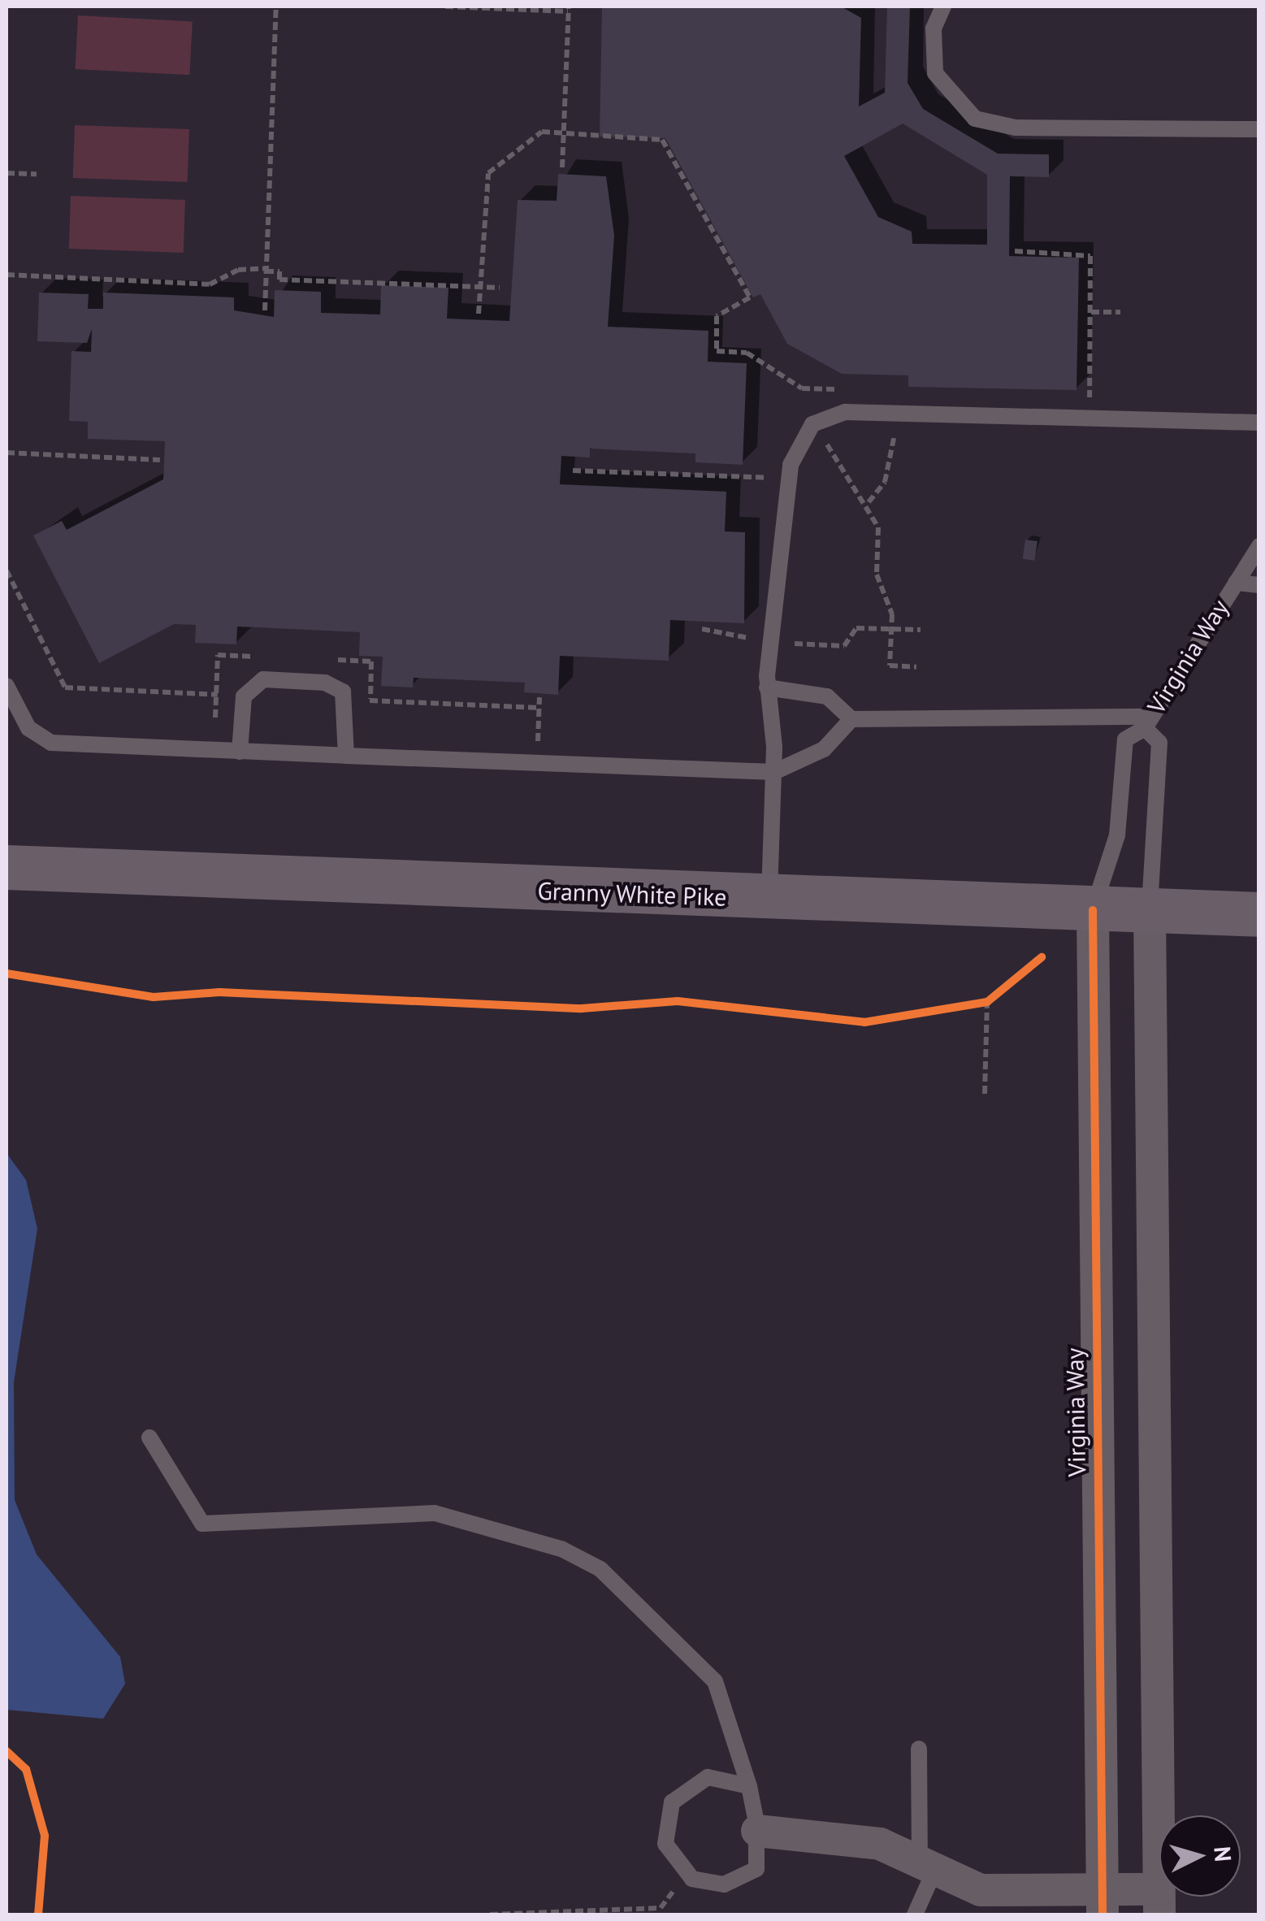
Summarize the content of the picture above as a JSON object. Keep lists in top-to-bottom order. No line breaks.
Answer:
{"streets":{"main road":["Granny White Pike"],"street":["Virginia Way"]},"crossings":[["Virginia Way","Granny White Pike"]],"north":"right"}
